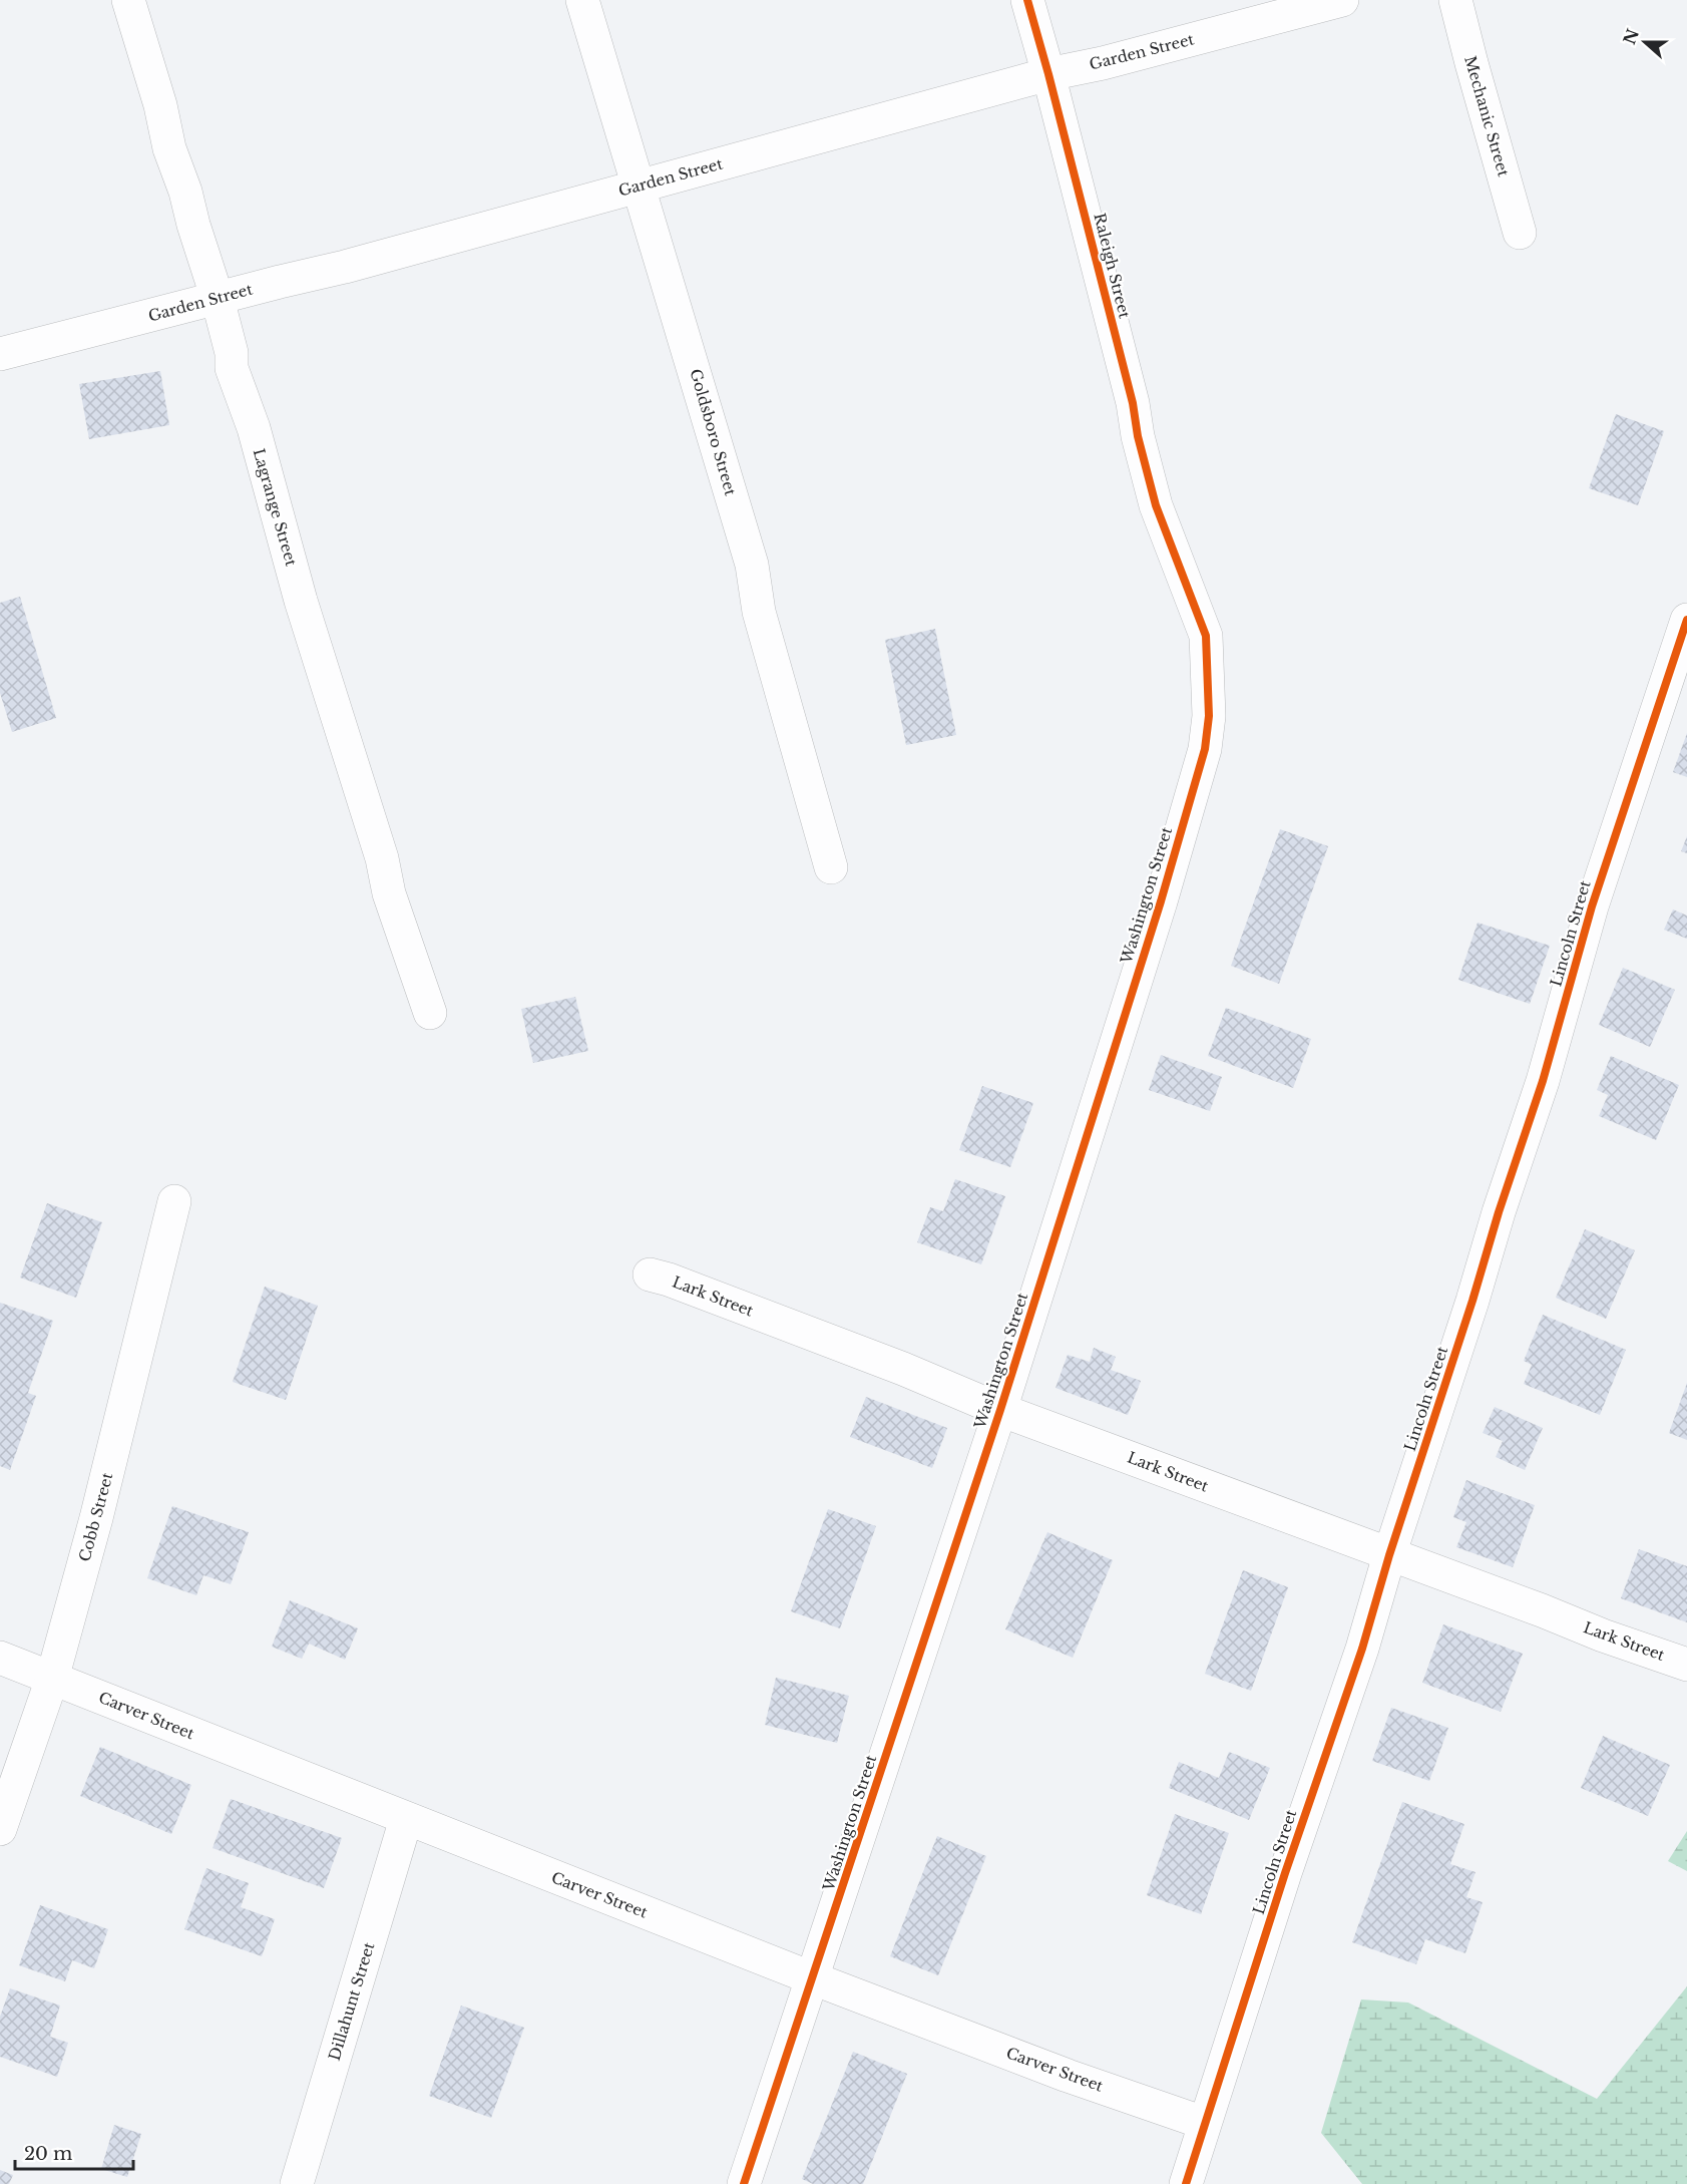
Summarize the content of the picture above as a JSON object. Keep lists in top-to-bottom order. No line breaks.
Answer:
{"streets":{"street":["Garden Street","Mechanic Street","Raleigh Street","Goldsboro Street","Lagrange Street","Washington Street","Lincoln Street","Lark Street","Cobb Street","Carver Street","Dillahunt Street"]},"crossings":[["Garden Street","Raleigh Street"],["Garden Street","Goldsboro Street"],["Garden Street","Lagrange Street"],["Raleigh Street","Washington Street"],["Washington Street","Lark Street"],["Washington Street","Carver Street"],["Lincoln Street","Lark Street"],["Lincoln Street","Carver Street"],["Cobb Street","Carver Street"],["Carver Street","Dillahunt Street"]],"scale_bar":"20 m","north":"left"}
